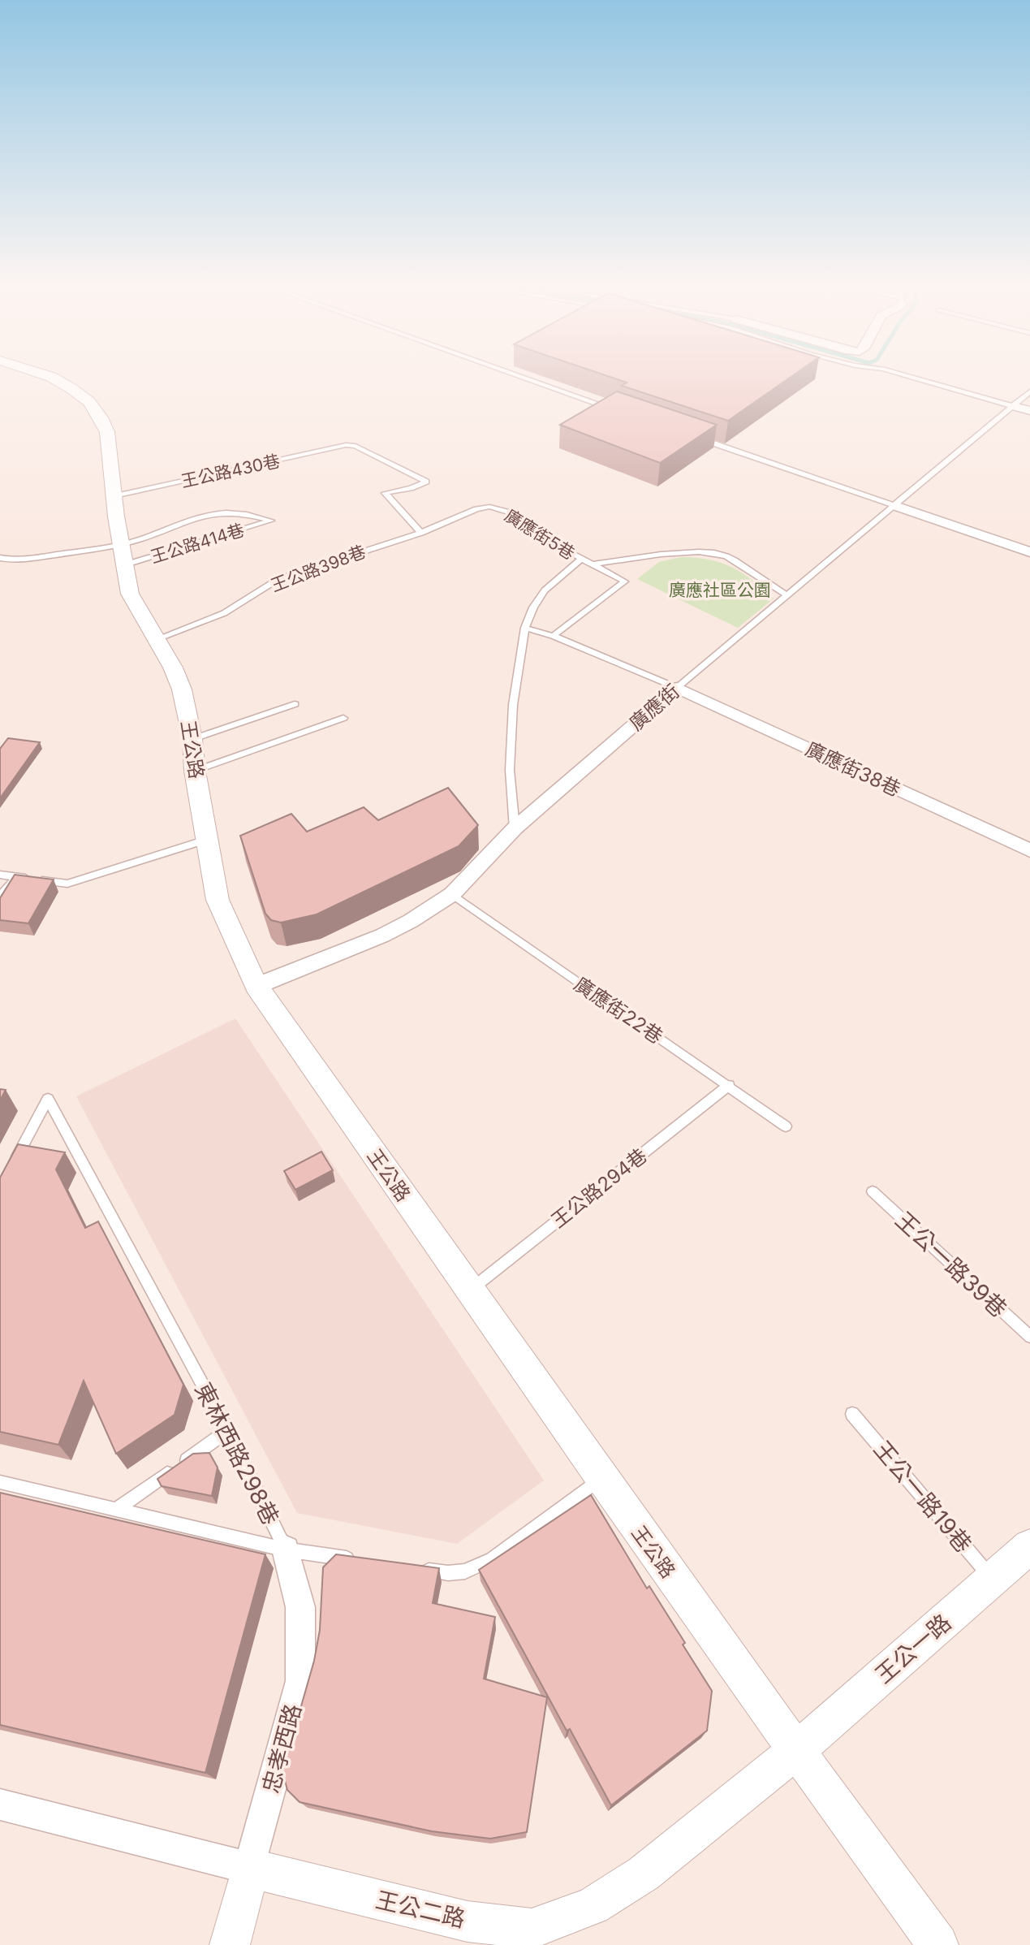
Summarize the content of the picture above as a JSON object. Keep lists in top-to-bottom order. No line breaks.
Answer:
{"streets":{"street":["廣應街","王公路","廣應街38巷","王公一路","忠孝西路","王公二路"],"lane":["王公路430巷","廣應街5巷","王公路414巷","王公路398巷","廣應街22巷","王公路294巷","王公一路39巷","東林西路298巷","王公一路19巷"]},"crossings":[["王公路430巷","廣應街5巷"],["王公路430巷","王公路398巷"],["王公路430巷","王公路"],["廣應街5巷","王公路398巷"],["王公路414巷","王公路"],["王公路398巷","王公路"],["廣應街","王公路"],["廣應街","廣應街38巷"],["廣應街","廣應街22巷"],["王公路","王公路294巷"],["王公路","王公一路"],["王公路","王公二路"],["廣應街22巷","王公路294巷"],["東林西路298巷","忠孝西路"],["王公一路19巷","王公一路"],["王公一路","王公二路"],["忠孝西路","王公二路"]],"parks":["廣應社區公園"]}
